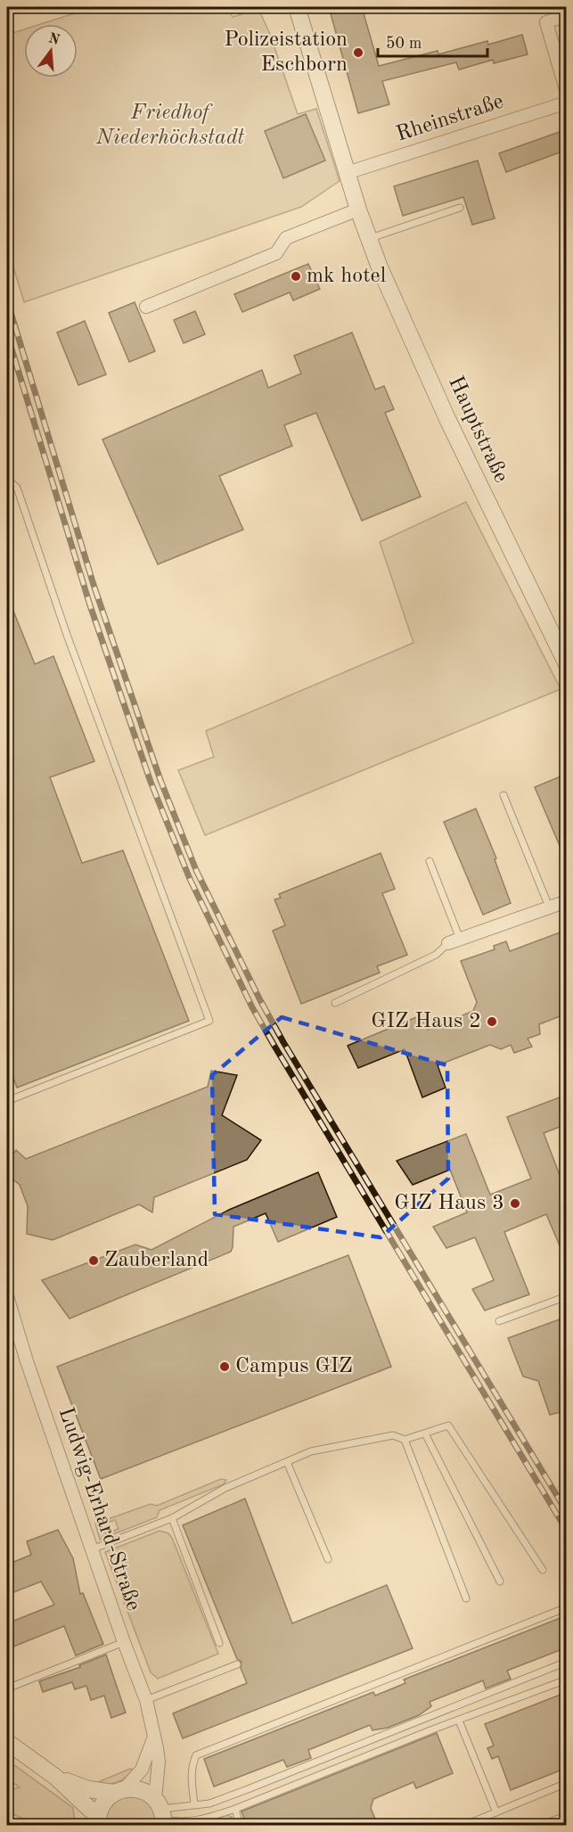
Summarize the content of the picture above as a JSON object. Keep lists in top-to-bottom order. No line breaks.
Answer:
{"streets":{"street":["Rheinstraße","Hauptstraße","Ludwig-Erhard-Straße"]},"crossings":[["Rheinstraße","Hauptstraße"]],"parks":["Friedhof Niederhöchstadt"],"places":["Polizeistation Eschborn","mk hotel","GIZ Haus 2","GIZ Haus 3","Zauberland","Campus GIZ"],"scale_bar":"50 m","north":"top"}
